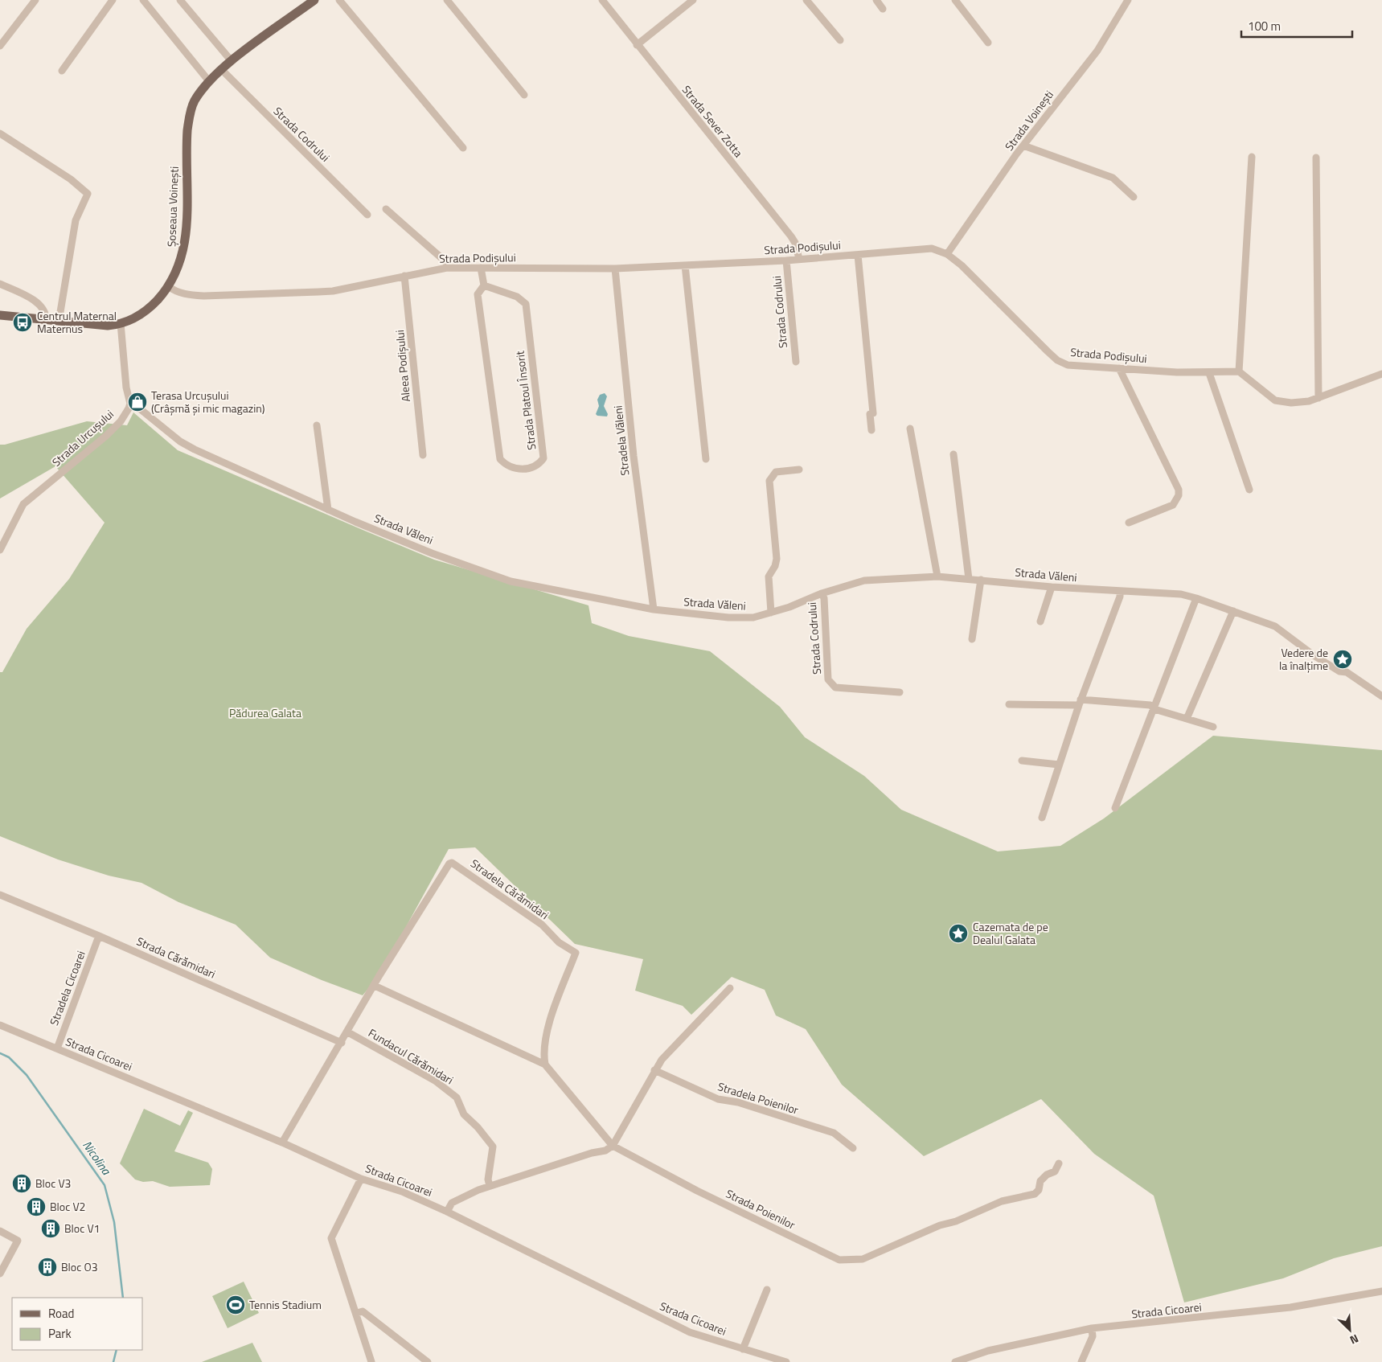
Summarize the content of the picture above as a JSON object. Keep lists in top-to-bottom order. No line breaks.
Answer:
{"streets":{"main road":["Șoseaua Voinești"],"street":["Strada Voinești","Strada Sever Zotta","Strada Codrului","Strada Podișului","Aleea Podișului","Strada Platoul Însorit","Strada Urcușului","Stradela Văleni","Strada Văleni","Stradela Cărămidari","Strada Cărămidari","Stradela Cicoarei","Strada Cicoarei","Fundacul Cărămidari","Stradela Poienilor","Strada Poienilor"]},"crossings":[["Strada Voinești","Strada Podișului"],["Strada Sever Zotta","Strada Podișului"],["Strada Codrului","Șoseaua Voinești"],["Strada Codrului","Strada Podișului"],["Strada Codrului","Strada Văleni"],["Șoseaua Voinești","Strada Podișului"],["Strada Podișului","Aleea Podișului"],["Strada Podișului","Stradela Văleni"],["Strada Urcușului","Strada Văleni"],["Stradela Văleni","Strada Văleni"],["Stradela Cărămidari","Strada Cărămidari"],["Stradela Cărămidari","Strada Cicoarei"],["Stradela Cărămidari","Fundacul Cărămidari"],["Strada Cărămidari","Stradela Cicoarei"],["Stradela Cicoarei","Strada Cicoarei"]],"water":["Nicolina"],"parks":["Pădurea Galata"],"places":{"bus stop":["Centrul Maternal Maternus"],"shop":["Terasa Urcușului (Crâșmă și mic magazin)"],"place":["Vedere de la înalțime","Cazemata de pe Dealul Galata"],"building":["Bloc V3","Bloc V2","Bloc V1","Bloc O3"],"sports":["Tennis Stadium"]},"legend":["Road","Park"],"scale_bar":"100 m","north":"bottom right"}
